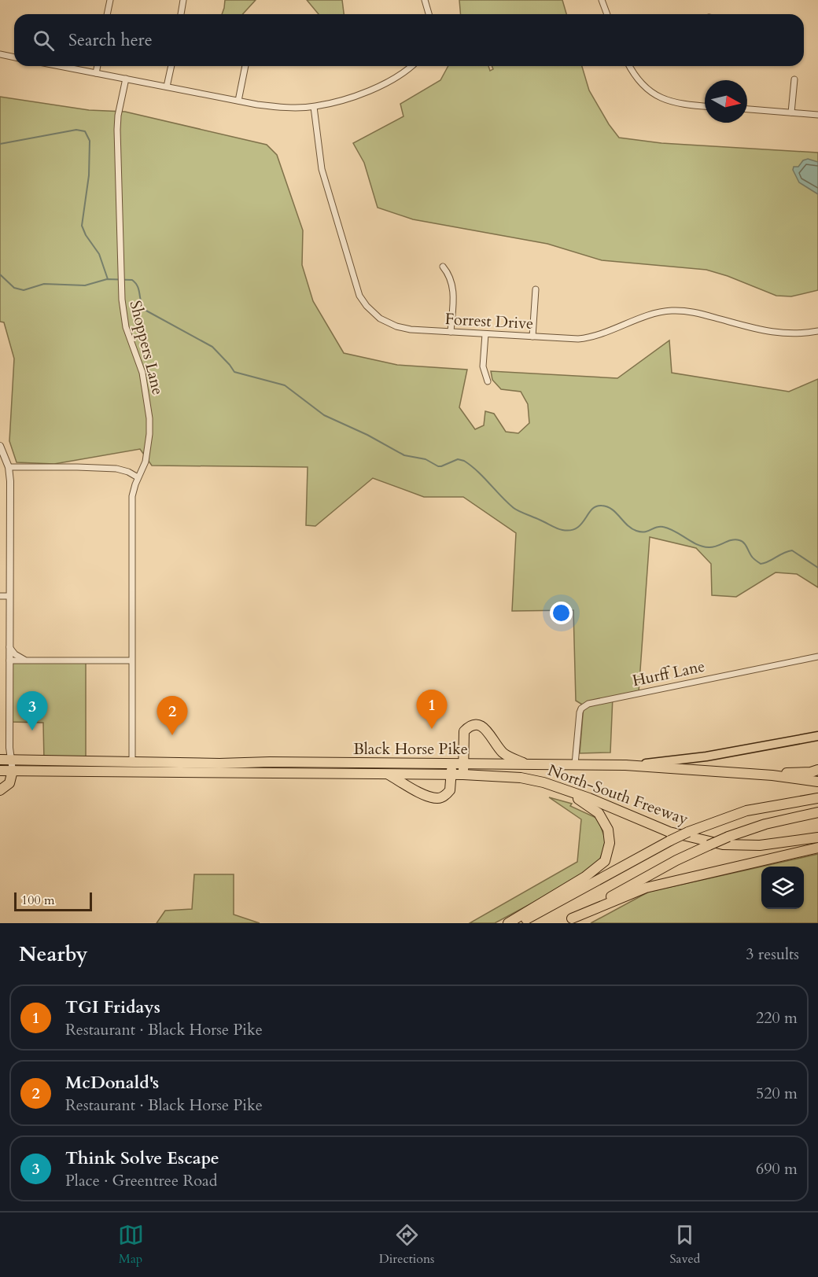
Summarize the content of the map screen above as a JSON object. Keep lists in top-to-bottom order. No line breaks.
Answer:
{"streets":{"highway":["Black Horse Pike","North-South Freeway"],"street":["Forrest Drive","Shoppers Lane","Hurff Lane"]},"crossings":[["Shoppers Lane","Black Horse Pike"],["Hurff Lane","Black Horse Pike"],["Black Horse Pike","North-South Freeway"]],"scale_bar":"100 m","north":"right","page":{"search":"Search here","pins":["1","3","2"],"scale":"100 m","heading":["Nearby","3 results"],"list":[{"mark":"1","name":"TGI Fridays","note":"Restaurant · Black Horse Pike","value":"220 m"},{"mark":"2","name":"McDonald's","note":"Restaurant · Black Horse Pike","value":"520 m"},{"mark":"3","name":"Think Solve Escape","note":"Place · Greentree Road","value":"690 m"}],"nav":["Map","Directions","Saved"]}}
